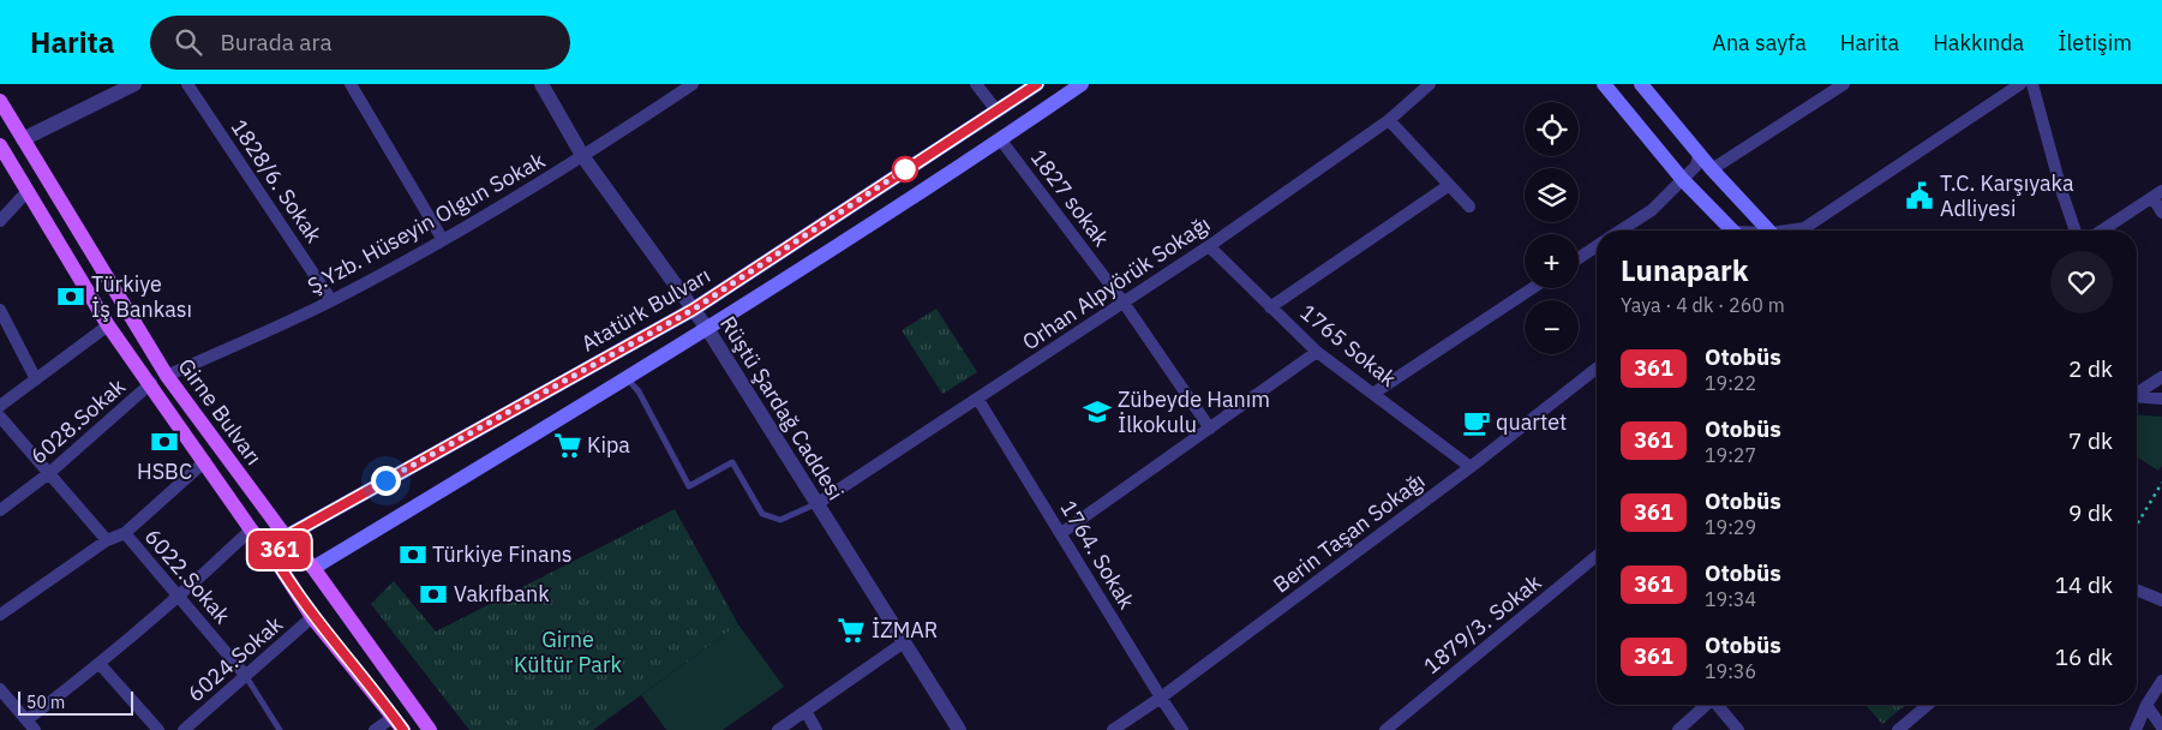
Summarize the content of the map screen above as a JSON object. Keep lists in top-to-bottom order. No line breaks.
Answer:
{"streets":{"main road":["Atatürk Bulvarı","Girne Bulvarı"],"street":["1828/6. Sokak","1827 sokak","Ş.Yzb. Hüseyin Olgun Sokak","Orhan Alpyörük Sokağı","1765 Sokak","Rüştü Şardağ Caddesi","6028.Sokak","Berin Taşan Sokağı","1764. Sokak","6022.Sokak","1879/3. Sokak","6024.Sokak"]},"crossings":[["1828/6. Sokak","Ş.Yzb. Hüseyin Olgun Sokak"],["1827 sokak","Orhan Alpyörük Sokağı"],["Ş.Yzb. Hüseyin Olgun Sokak","Rüştü Şardağ Caddesi"],["Ş.Yzb. Hüseyin Olgun Sokak","Girne Bulvarı"],["Orhan Alpyörük Sokağı","1765 Sokak"],["Orhan Alpyörük Sokağı","Rüştü Şardağ Caddesi"],["Orhan Alpyörük Sokağı","1764. Sokak"],["Atatürk Bulvarı","Rüştü Şardağ Caddesi"],["Atatürk Bulvarı","Girne Bulvarı"],["1765 Sokak","Berin Taşan Sokağı"],["Girne Bulvarı","6028.Sokak"],["Girne Bulvarı","6024.Sokak"],["Berin Taşan Sokağı","1764. Sokak"],["6022.Sokak","6024.Sokak"]],"parks":["Girne Kültür Park"],"places":{"public building":["T.C. Karşıyaka Adliyesi"],"bank":["Türkiye İş Bankası","HSBC","Türkiye Finans","Vakıfbank"],"school or university":["Zübeyde Hanım İlkokulu"],"cafe":["quartet"],"supermarket":["Kipa","İZMAR"]},"lines":["bus line 361"],"scale_bar":"50 m","page":{"header":"Harita","search":"Burada ara","nav":["Ana sayfa","Harita","Hakkında","İletişim"],"on_map":"361","map_buttons":["+","−"],"heading":["Lunapark","Yaya · 4 dk · 260 m"],"list":[{"mark":"361","name":"Otobüs","note":"19:22","value":"2 dk"},{"mark":"361","name":"Otobüs","note":"19:27","value":"7 dk"},{"mark":"361","name":"Otobüs","note":"19:29","value":"9 dk"},{"mark":"361","name":"Otobüs","note":"19:34","value":"14 dk"},{"mark":"361","name":"Otobüs","note":"19:36","value":"16 dk"}],"scale":"50 m"}}
